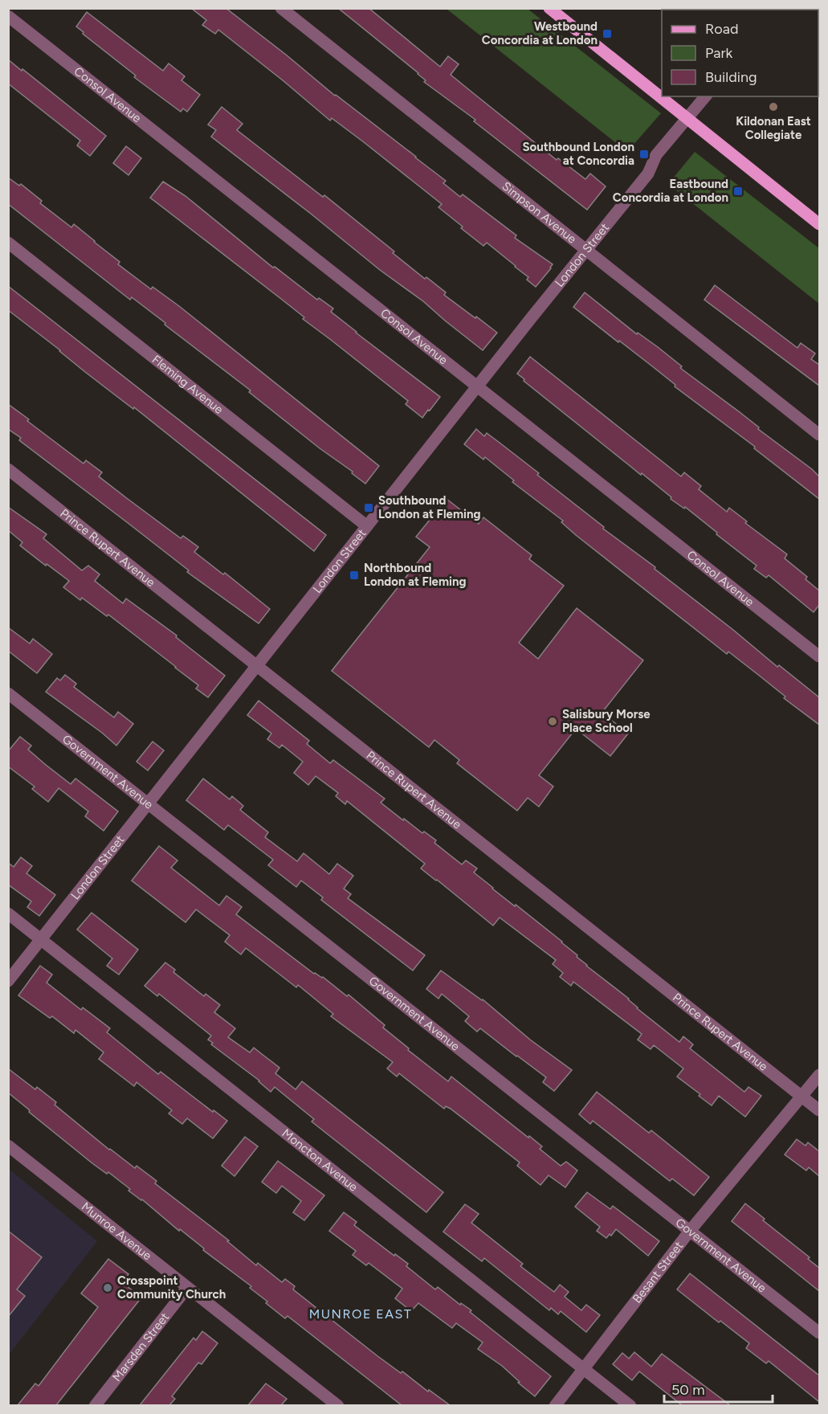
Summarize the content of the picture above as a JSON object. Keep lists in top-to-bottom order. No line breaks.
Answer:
{"streets":{"street":["Consol Avenue","Simpson Avenue","London Street","Fleming Avenue","Prince Rupert Avenue","Government Avenue","Moncton Avenue","Munroe Avenue","Besant Street","Marsden Street"]},"crossings":[["Consol Avenue","London Street"],["Simpson Avenue","London Street"],["London Street","Fleming Avenue"],["London Street","Prince Rupert Avenue"],["London Street","Government Avenue"],["London Street","Moncton Avenue"],["Prince Rupert Avenue","Besant Street"],["Government Avenue","Besant Street"],["Moncton Avenue","Besant Street"],["Munroe Avenue","Marsden Street"]],"districts":["MUNROE EAST"],"places":{"transit":["Westbound Concordia at London","Southbound London at Concordia","Eastbound Concordia at London","Southbound London at Fleming","Northbound London at Fleming"],"other":["Kildonan East Collegiate","Salisbury Morse Place School","Crosspoint Community Church"]},"legend":["Road","Park","Building"],"scale_bar":"50 m"}
